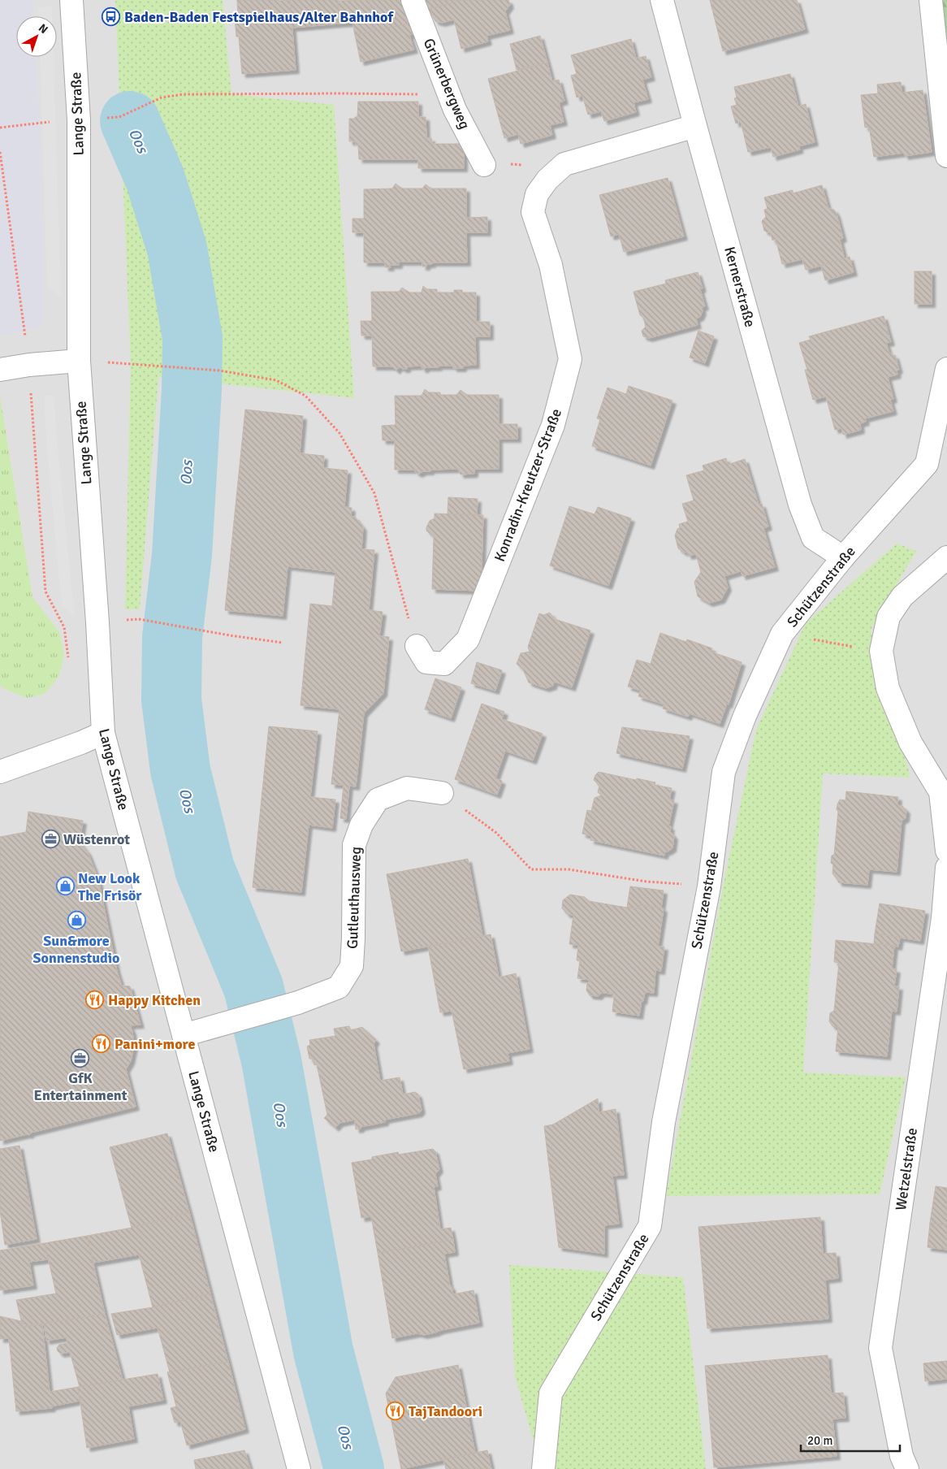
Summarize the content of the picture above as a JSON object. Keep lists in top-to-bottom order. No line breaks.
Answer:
{"streets":{"street":["Grünerbergweg","Lange Straße","Kernerstraße","Konradin-Kreutzer-Straße","Schützenstraße","Gutleuthausweg","Wetzelstraße"]},"crossings":[["Lange Straße","Gutleuthausweg"],["Kernerstraße","Konradin-Kreutzer-Straße"],["Kernerstraße","Schützenstraße"]],"water":["Oos"],"places":{"bus stop":["Baden-Baden Festspielhaus/Alter Bahnhof"],"office":["Wüstenrot","GfK Entertainment"],"shop":["New Look The Frisör","Sun&more Sonnenstudio"],"restaurant":["Happy Kitchen","Panini+more","TajTandoori"]},"scale_bar":"20 m","north":"top right"}
